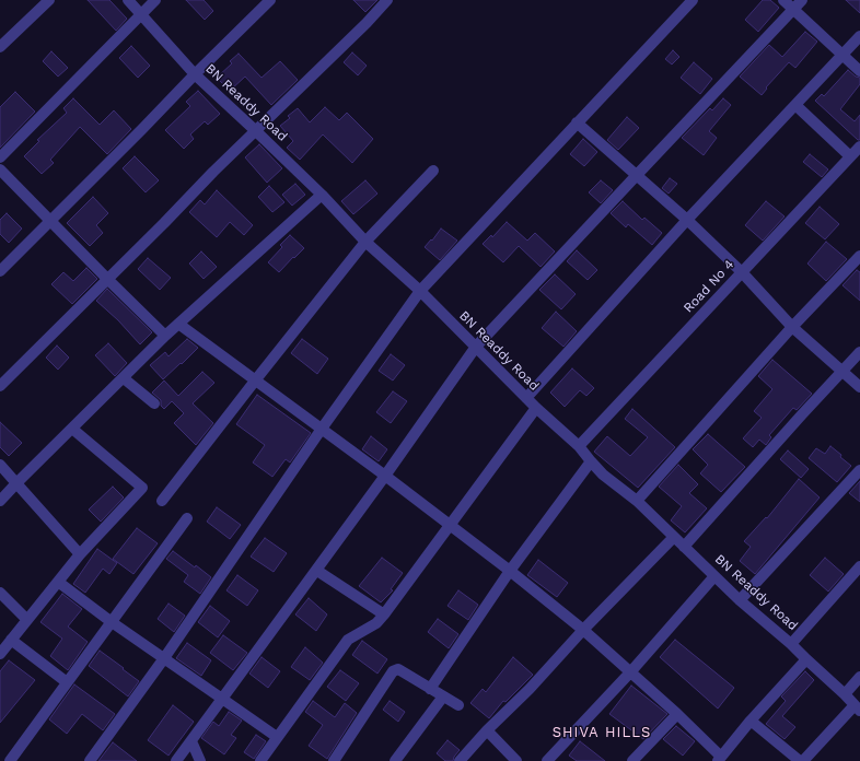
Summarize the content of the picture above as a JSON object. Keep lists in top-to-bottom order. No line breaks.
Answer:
{"streets":{"street":["BN Readdy Road","Road No 4"]},"crossings":[["BN Readdy Road","Road No 4"]],"districts":["SHIVA HILLS"]}
